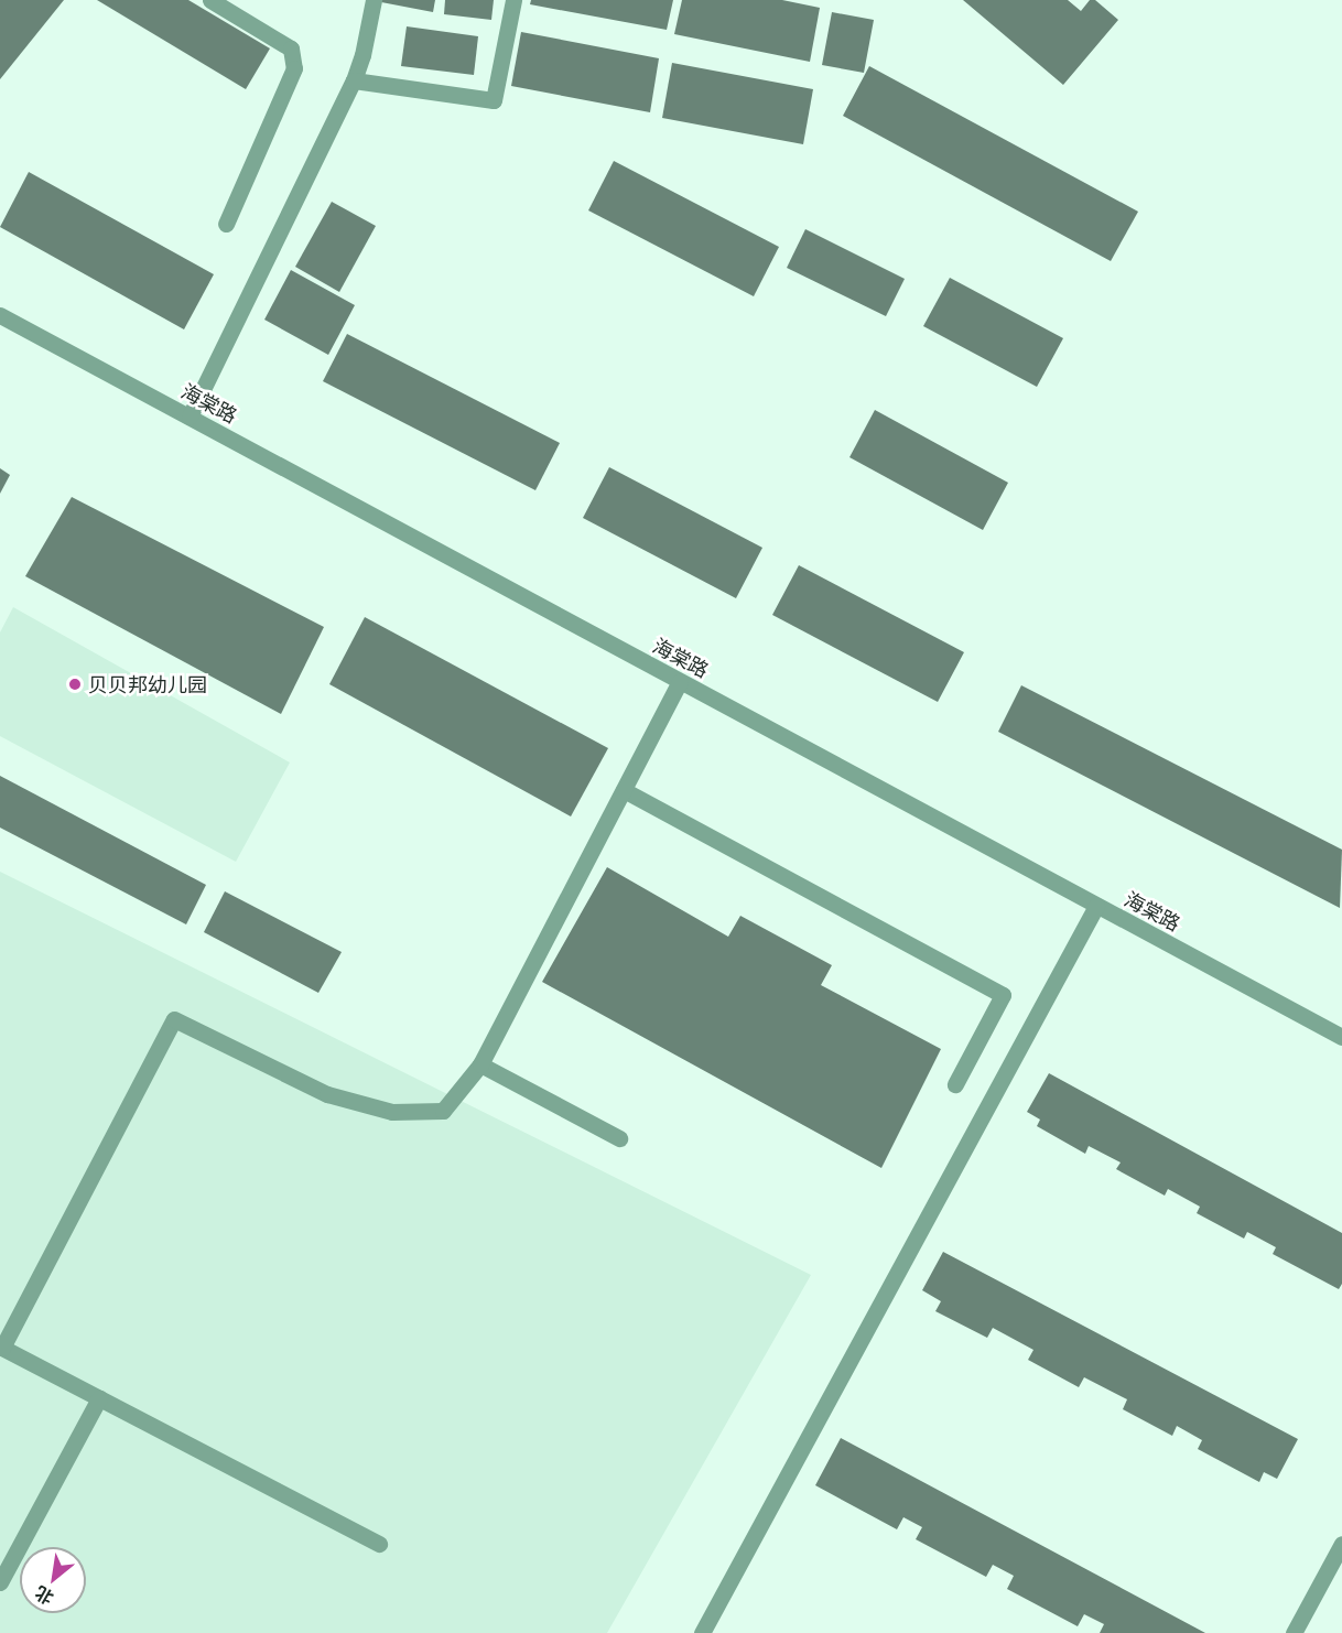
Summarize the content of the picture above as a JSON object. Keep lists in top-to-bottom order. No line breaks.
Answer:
{"streets":{"street":["海棠路"]},"places":["贝贝邦幼儿园"],"north":"bottom left"}
